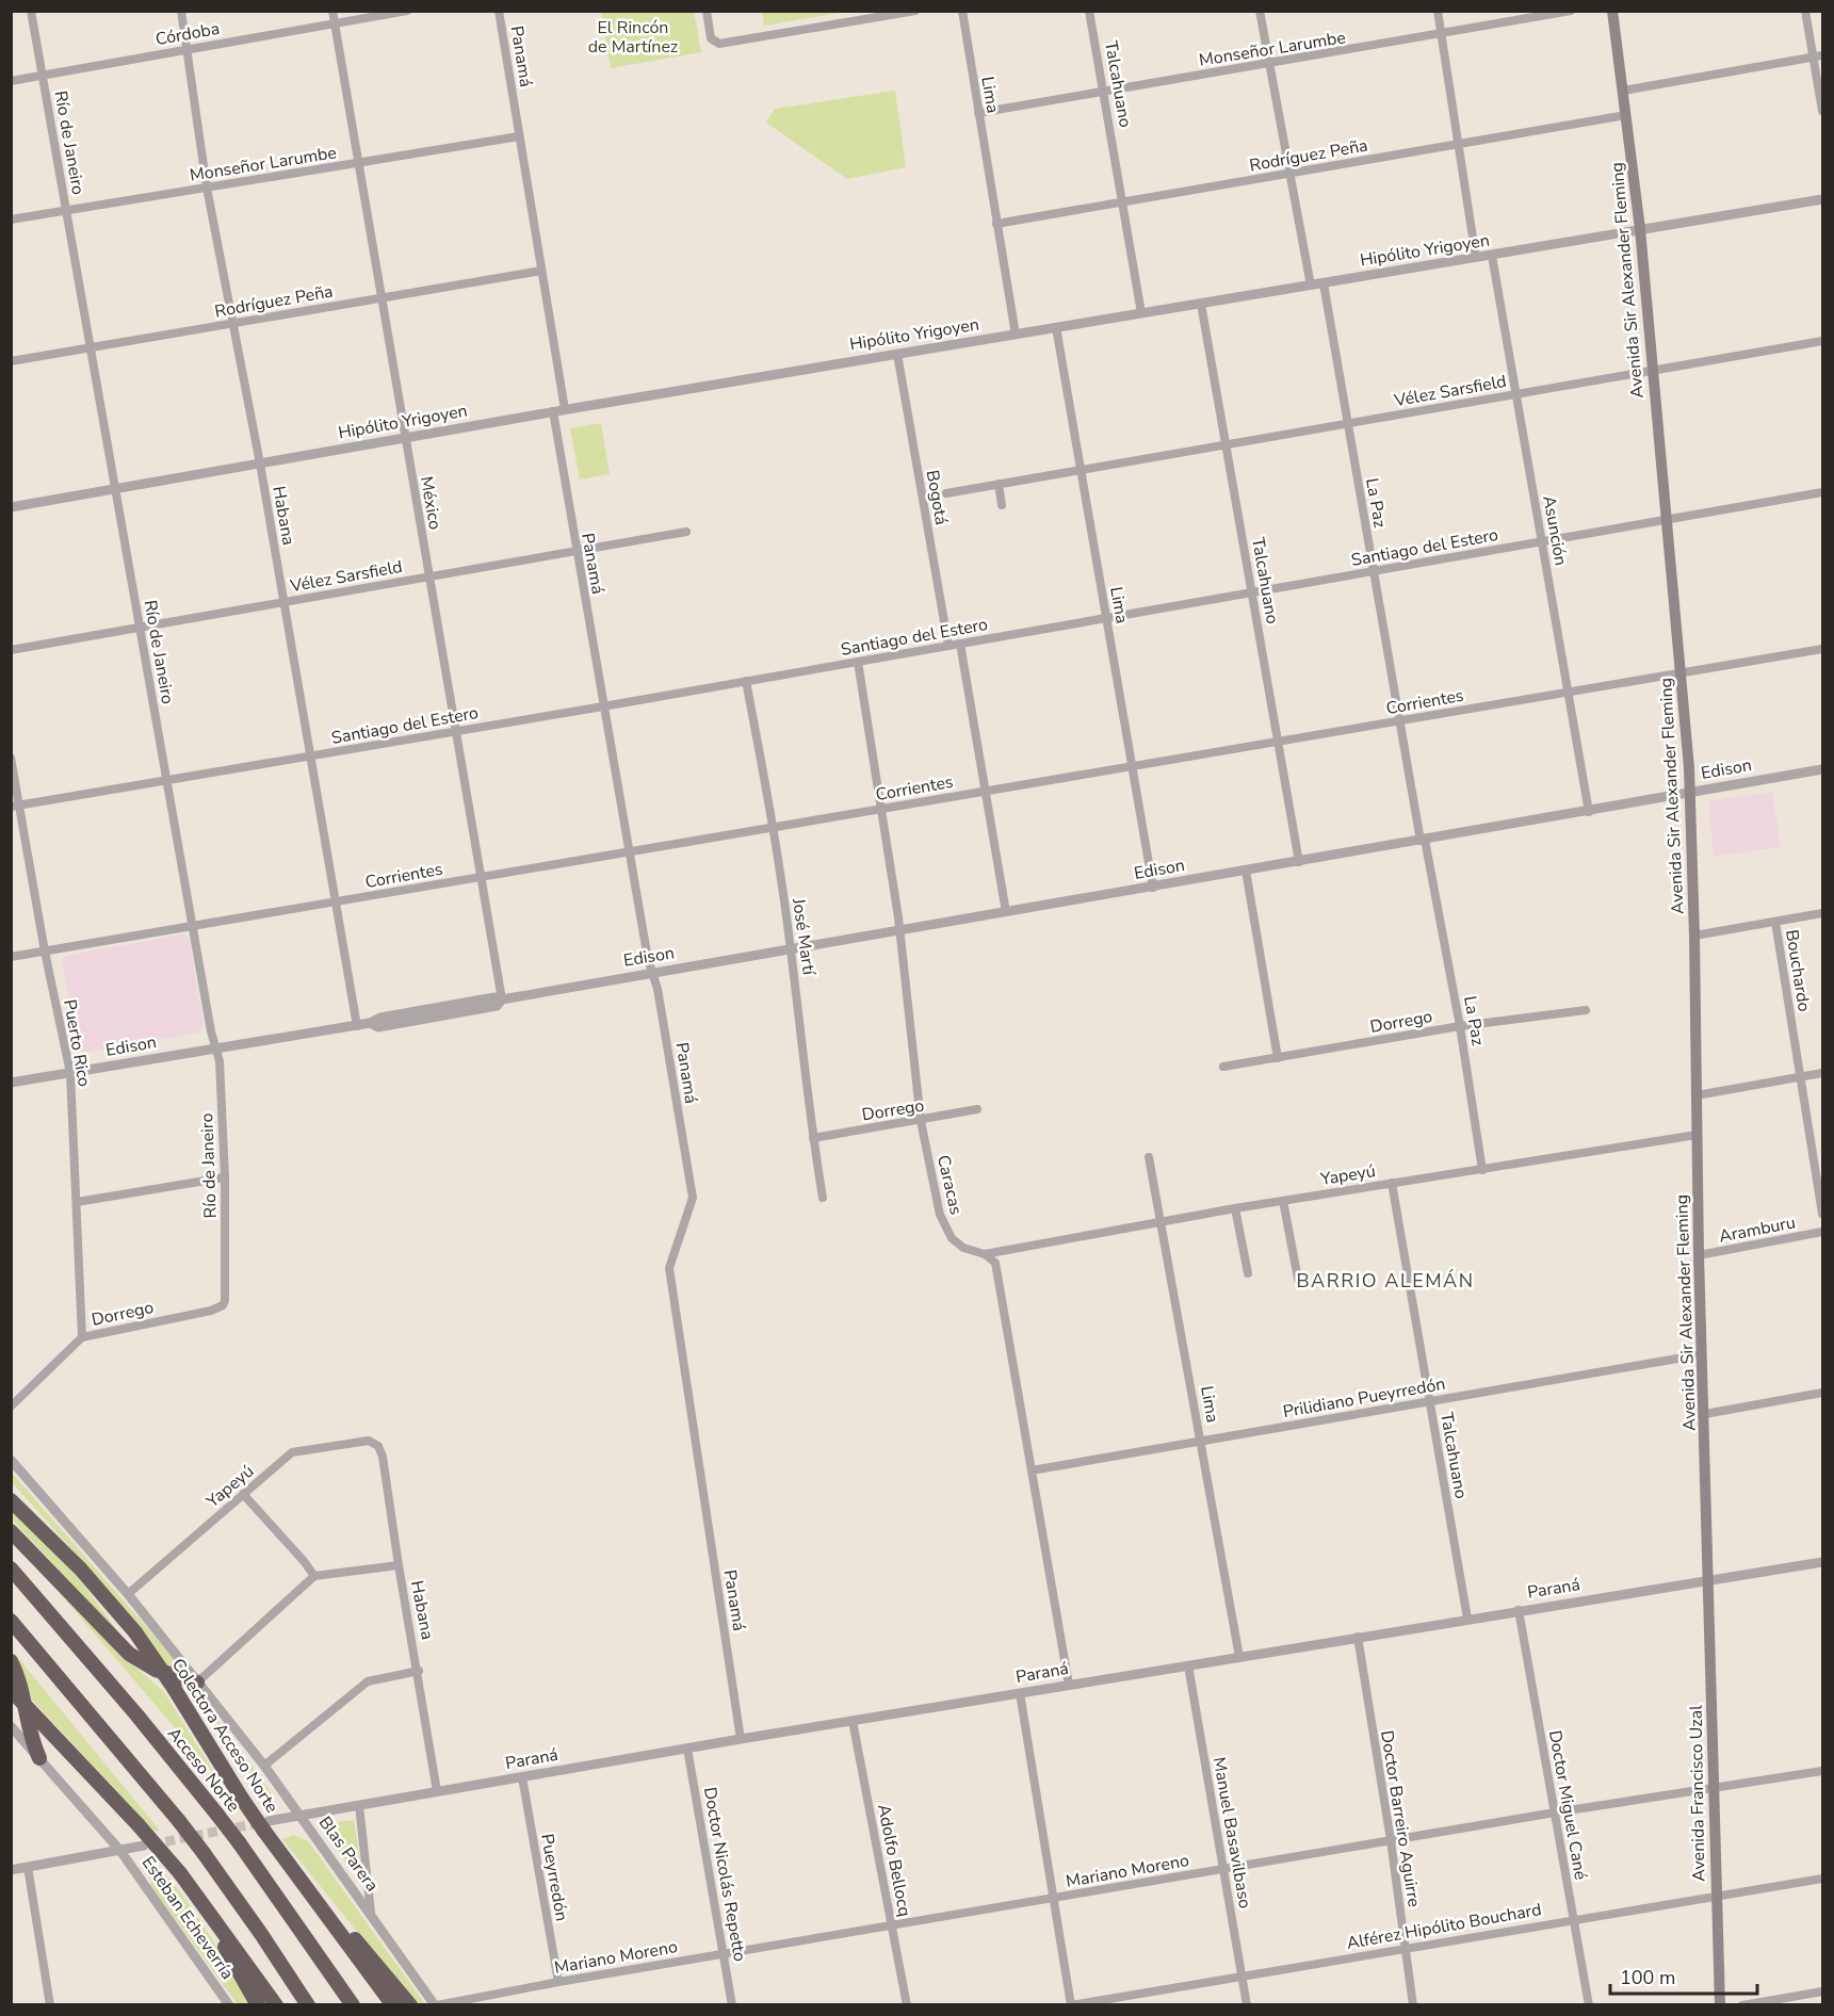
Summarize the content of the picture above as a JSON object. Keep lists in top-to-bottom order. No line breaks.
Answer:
{"streets":{"highway":["Colectora Acceso Norte","Acceso Norte"],"main road":["Avenida Sir Alexander Fleming","Avenida Francisco Uzal"],"street":["Córdoba","Monseñor Larumbe","Panamá","Talcahuano","Lima","Río de Janeiro","Rodríguez Peña","Hipólito Yrigoyen","Vélez Sarsfield","Bogotá","México","La Paz","Habana","Asunción","Santiago del Estero","Corrientes","Edison","José Martí","Bouchardo","Dorrego","Puerto Rico","Yapeyú","Caracas","Aramburu","Prilidiano Pueyrredón","Paraná","Doctor Miguel Cané","Doctor Barreiro Aguirre","Manuel Basavilbaso","Blas Parera","Adolfo Bellocq","Mariano Moreno","Doctor Nicolás Repetto","Pueyrredón","Esteban Echeverría","Alférez Hipólito Bouchard"]},"crossings":[["Córdoba","Río de Janeiro"],["Córdoba","México"],["Córdoba","Habana"],["Monseñor Larumbe","Panamá"],["Monseñor Larumbe","Talcahuano"],["Monseñor Larumbe","Lima"],["Monseñor Larumbe","Río de Janeiro"],["Monseñor Larumbe","México"],["Monseñor Larumbe","Habana"],["Panamá","Rodríguez Peña"],["Panamá","Hipólito Yrigoyen"],["Panamá","Vélez Sarsfield"],["Panamá","Santiago del Estero"],["Panamá","Corrientes"],["Panamá","Edison"],["Panamá","Paraná"],["Talcahuano","Rodríguez Peña"],["Talcahuano","Hipólito Yrigoyen"],["Talcahuano","Vélez Sarsfield"],["Talcahuano","Santiago del Estero"],["Talcahuano","Corrientes"],["Talcahuano","Edison"],["Talcahuano","Yapeyú"],["Talcahuano","Prilidiano Pueyrredón"],["Talcahuano","Paraná"],["Lima","Rodríguez Peña"],["Lima","Hipólito Yrigoyen"],["Lima","Vélez Sarsfield"],["Lima","Santiago del Estero"],["Lima","Corrientes"],["Lima","Edison"],["Lima","Yapeyú"],["Lima","Prilidiano Pueyrredón"],["Lima","Paraná"],["Río de Janeiro","Rodríguez Peña"],["Río de Janeiro","Hipólito Yrigoyen"],["Río de Janeiro","Vélez Sarsfield"],["Río de Janeiro","Santiago del Estero"],["Río de Janeiro","Corrientes"],["Río de Janeiro","Edison"],["Río de Janeiro","Dorrego"],["Rodríguez Peña","Avenida Sir Alexander Fleming"],["Rodríguez Peña","México"],["Rodríguez Peña","Habana"],["Hipólito Yrigoyen","Avenida Sir Alexander Fleming"],["Hipólito Yrigoyen","Bogotá"],["Hipólito Yrigoyen","México"],["Hipólito Yrigoyen","La Paz"],["Hipólito Yrigoyen","Habana"],["Hipólito Yrigoyen","Asunción"],["Avenida Sir Alexander Fleming","Vélez Sarsfield"],["Avenida Sir Alexander Fleming","Santiago del Estero"],["Avenida Sir Alexander Fleming","Corrientes"],["Avenida Sir Alexander Fleming","Edison"],["Avenida Sir Alexander Fleming","Yapeyú"],["Avenida Sir Alexander Fleming","Aramburu"],["Avenida Sir Alexander Fleming","Prilidiano Pueyrredón"],["Avenida Sir Alexander Fleming","Paraná"],["Avenida Sir Alexander Fleming","Avenida Francisco Uzal"],["Vélez Sarsfield","México"],["Vélez Sarsfield","La Paz"],["Vélez Sarsfield","Habana"],["Vélez Sarsfield","Asunción"],["Bogotá","Santiago del Estero"],["México","Santiago del Estero"],["México","Corrientes"],["México","Edison"],["La Paz","Santiago del Estero"],["La Paz","Corrientes"],["La Paz","Edison"],["La Paz","Dorrego"],["La Paz","Yapeyú"],["Habana","Santiago del Estero"],["Habana","Corrientes"],["Habana","Edison"],["Habana","Yapeyú"],["Habana","Paraná"],["Asunción","Santiago del Estero"],["Asunción","Corrientes"],["Asunción","Edison"],["Santiago del Estero","José Martí"],["Santiago del Estero","Puerto Rico"],["Santiago del Estero","Caracas"],["Corrientes","José Martí"],["Corrientes","Puerto Rico"],["Corrientes","Caracas"],["Edison","José Martí"],["Edison","Puerto Rico"],["Edison","Caracas"],["José Martí","Dorrego"],["Dorrego","Puerto Rico"],["Dorrego","Caracas"],["Yapeyú","Caracas"],["Yapeyú","Blas Parera"],["Paraná","Avenida Francisco Uzal"],["Paraná","Doctor Miguel Cané"],["Paraná","Doctor Barreiro Aguirre"],["Paraná","Manuel Basavilbaso"],["Paraná","Blas Parera"],["Paraná","Adolfo Bellocq"],["Paraná","Doctor Nicolás Repetto"],["Paraná","Pueyrredón"],["Avenida Francisco Uzal","Mariano Moreno"],["Avenida Francisco Uzal","Alférez Hipólito Bouchard"],["Doctor Miguel Cané","Mariano Moreno"],["Doctor Miguel Cané","Alférez Hipólito Bouchard"],["Doctor Barreiro Aguirre","Mariano Moreno"],["Doctor Barreiro Aguirre","Alférez Hipólito Bouchard"],["Manuel Basavilbaso","Mariano Moreno"],["Manuel Basavilbaso","Alférez Hipólito Bouchard"],["Blas Parera","Mariano Moreno"],["Adolfo Bellocq","Mariano Moreno"],["Mariano Moreno","Doctor Nicolás Repetto"],["Mariano Moreno","Pueyrredón"]],"districts":["BARRIO ALEMÁN"],"parks":["El Rincón de Martínez"],"scale_bar":"100 m"}
